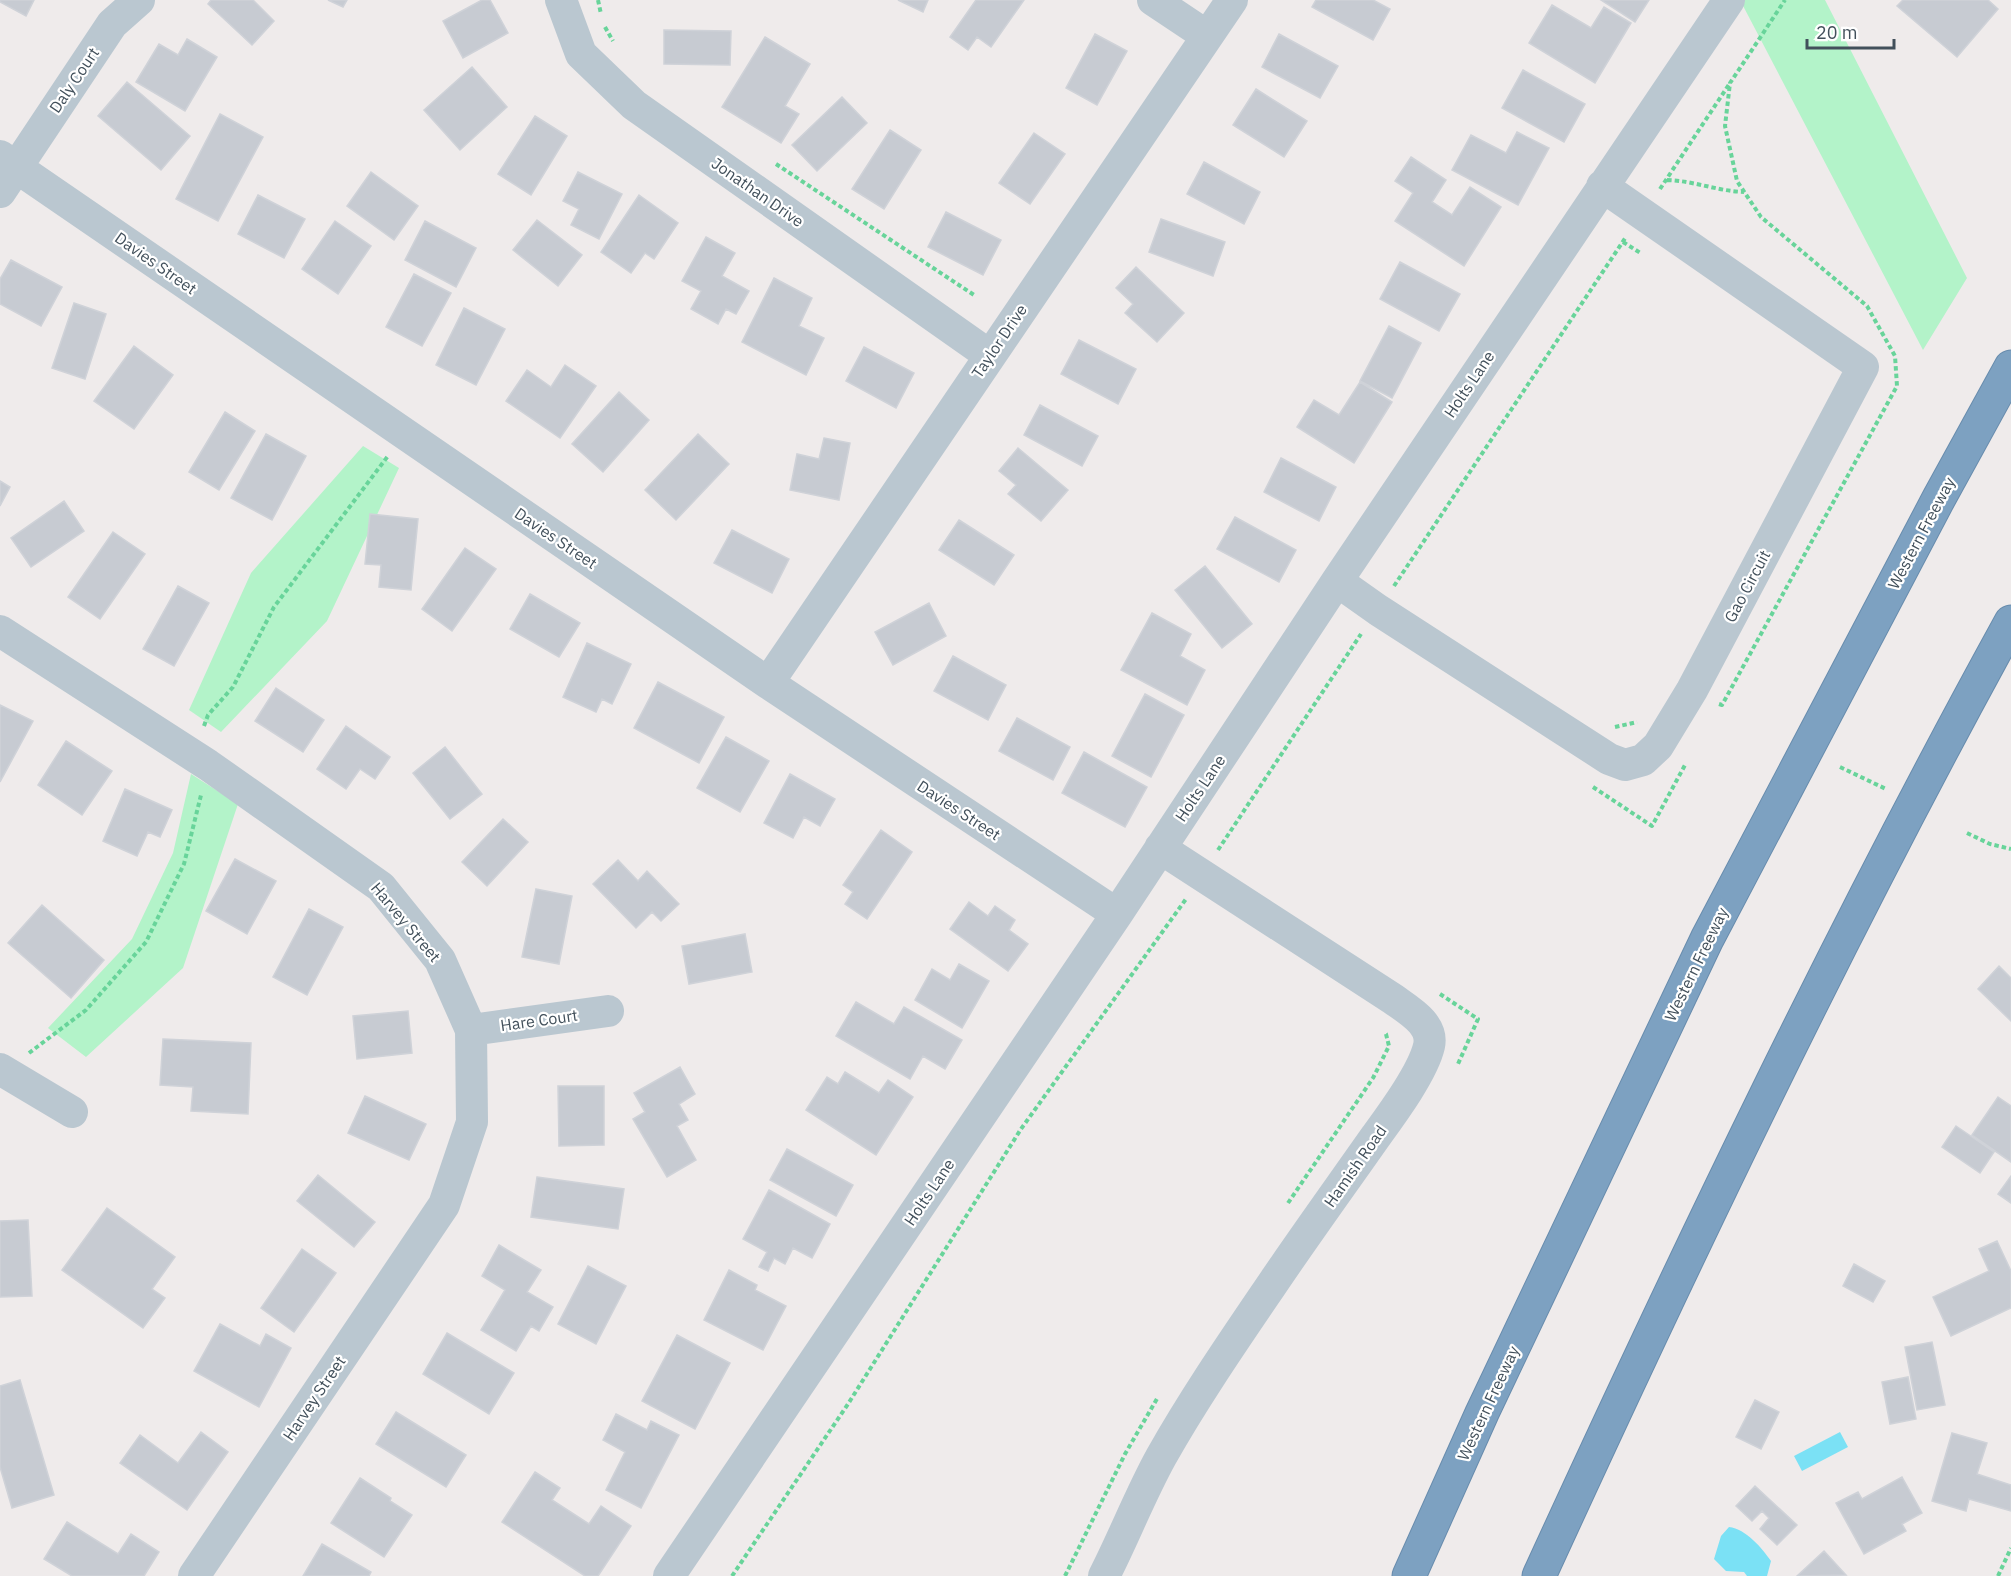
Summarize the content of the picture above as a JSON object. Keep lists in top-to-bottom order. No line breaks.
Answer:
{"streets":{"highway":["Western Freeway"],"street":["Daly Court","Jonathan Drive","Davies Street","Taylor Drive","Holts Lane","Gao Circuit","Harvey Street","Hare Court","Hamish Road"]},"crossings":[["Daly Court","Davies Street"],["Jonathan Drive","Taylor Drive"],["Davies Street","Taylor Drive"],["Davies Street","Holts Lane"],["Holts Lane","Gao Circuit"],["Holts Lane","Hamish Road"],["Harvey Street","Hare Court"]],"scale_bar":"20 m"}
